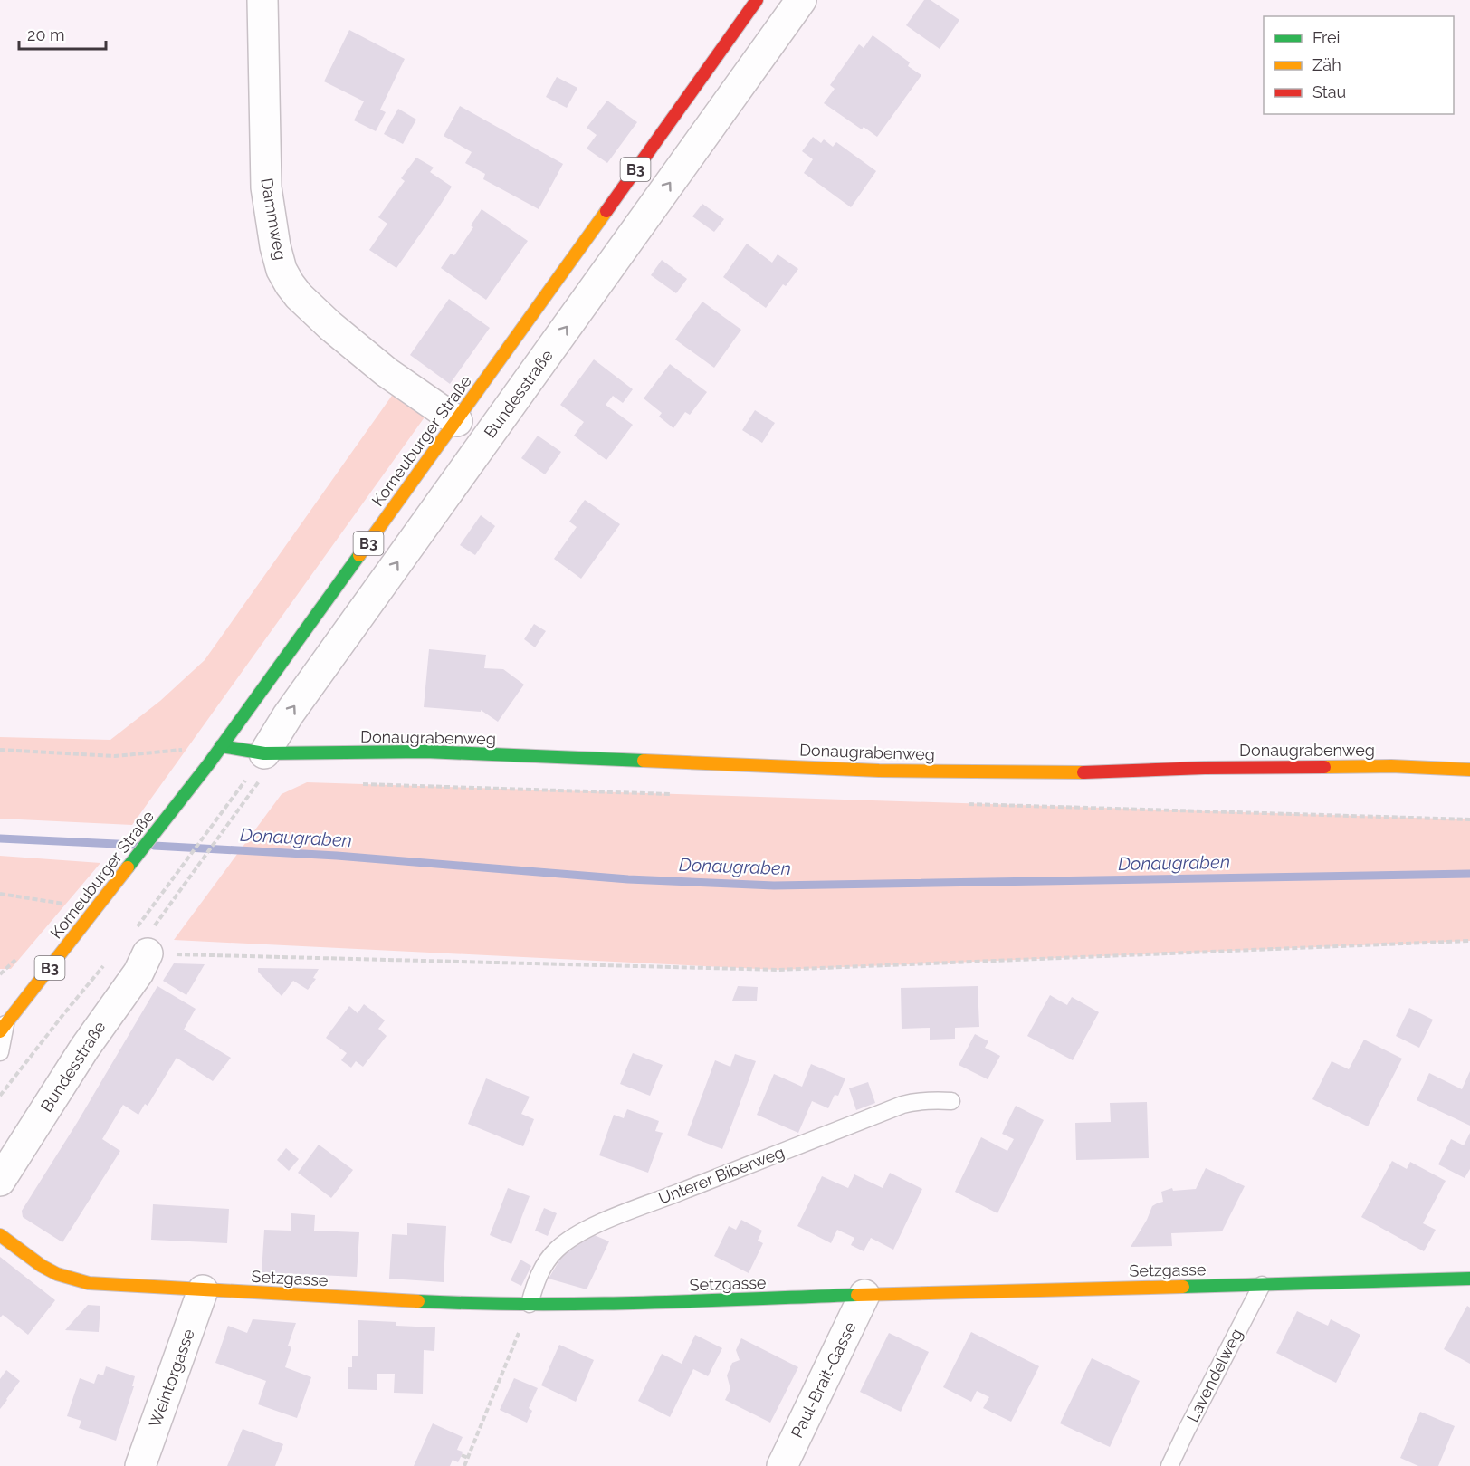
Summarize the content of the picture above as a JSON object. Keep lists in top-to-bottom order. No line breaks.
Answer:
{"streets":{"street":["B3","Dammweg","Bundesstraße","Korneuburger Straße","Donaugrabenweg","Setzgasse","Weintorgasse","Paul-Brait-Gasse"],"lane":["Unterer Biberweg","Lavendelweg"]},"crossings":[["Dammweg","Korneuburger Straße"],["Bundesstraße","Donaugrabenweg"],["Unterer Biberweg","Setzgasse"],["Setzgasse","Lavendelweg"],["Setzgasse","Weintorgasse"],["Setzgasse","Paul-Brait-Gasse"]],"one_way":["Bundesstraße"],"water":["Donaugraben"],"legend":["Frei","Zäh","Stau"],"scale_bar":"20 m"}
